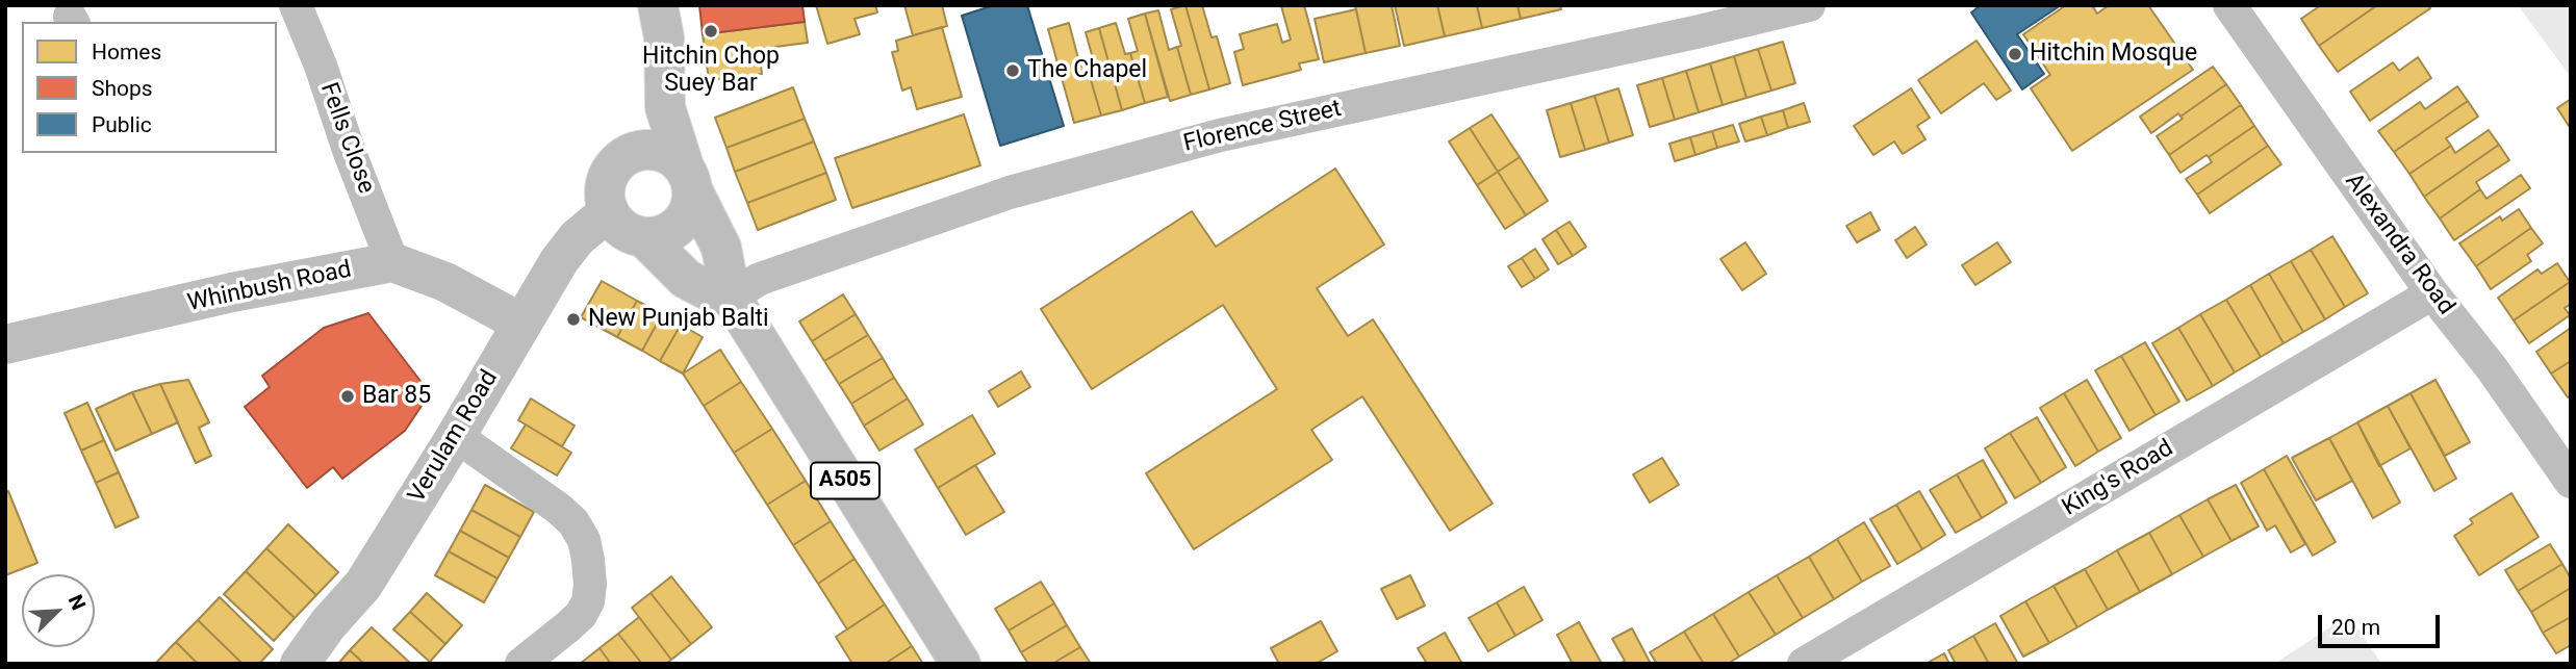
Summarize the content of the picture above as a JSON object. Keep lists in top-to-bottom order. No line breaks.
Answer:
{"streets":{"main road":["Whinbush Road","Verulam Road","A505"],"street":["Florence Street","Fells Close","Alexandra Road","King's Road"]},"crossings":[["Florence Street","A505"],["Fells Close","Whinbush Road"],["Alexandra Road","King's Road"],["Verulam Road","A505"]],"places":["Hitchin Chop Suey Bar","Hitchin Mosque","The Chapel","New Punjab Balti","Bar 85"],"legend":["Homes","Shops","Public"],"scale_bar":"20 m","north":"top right"}
